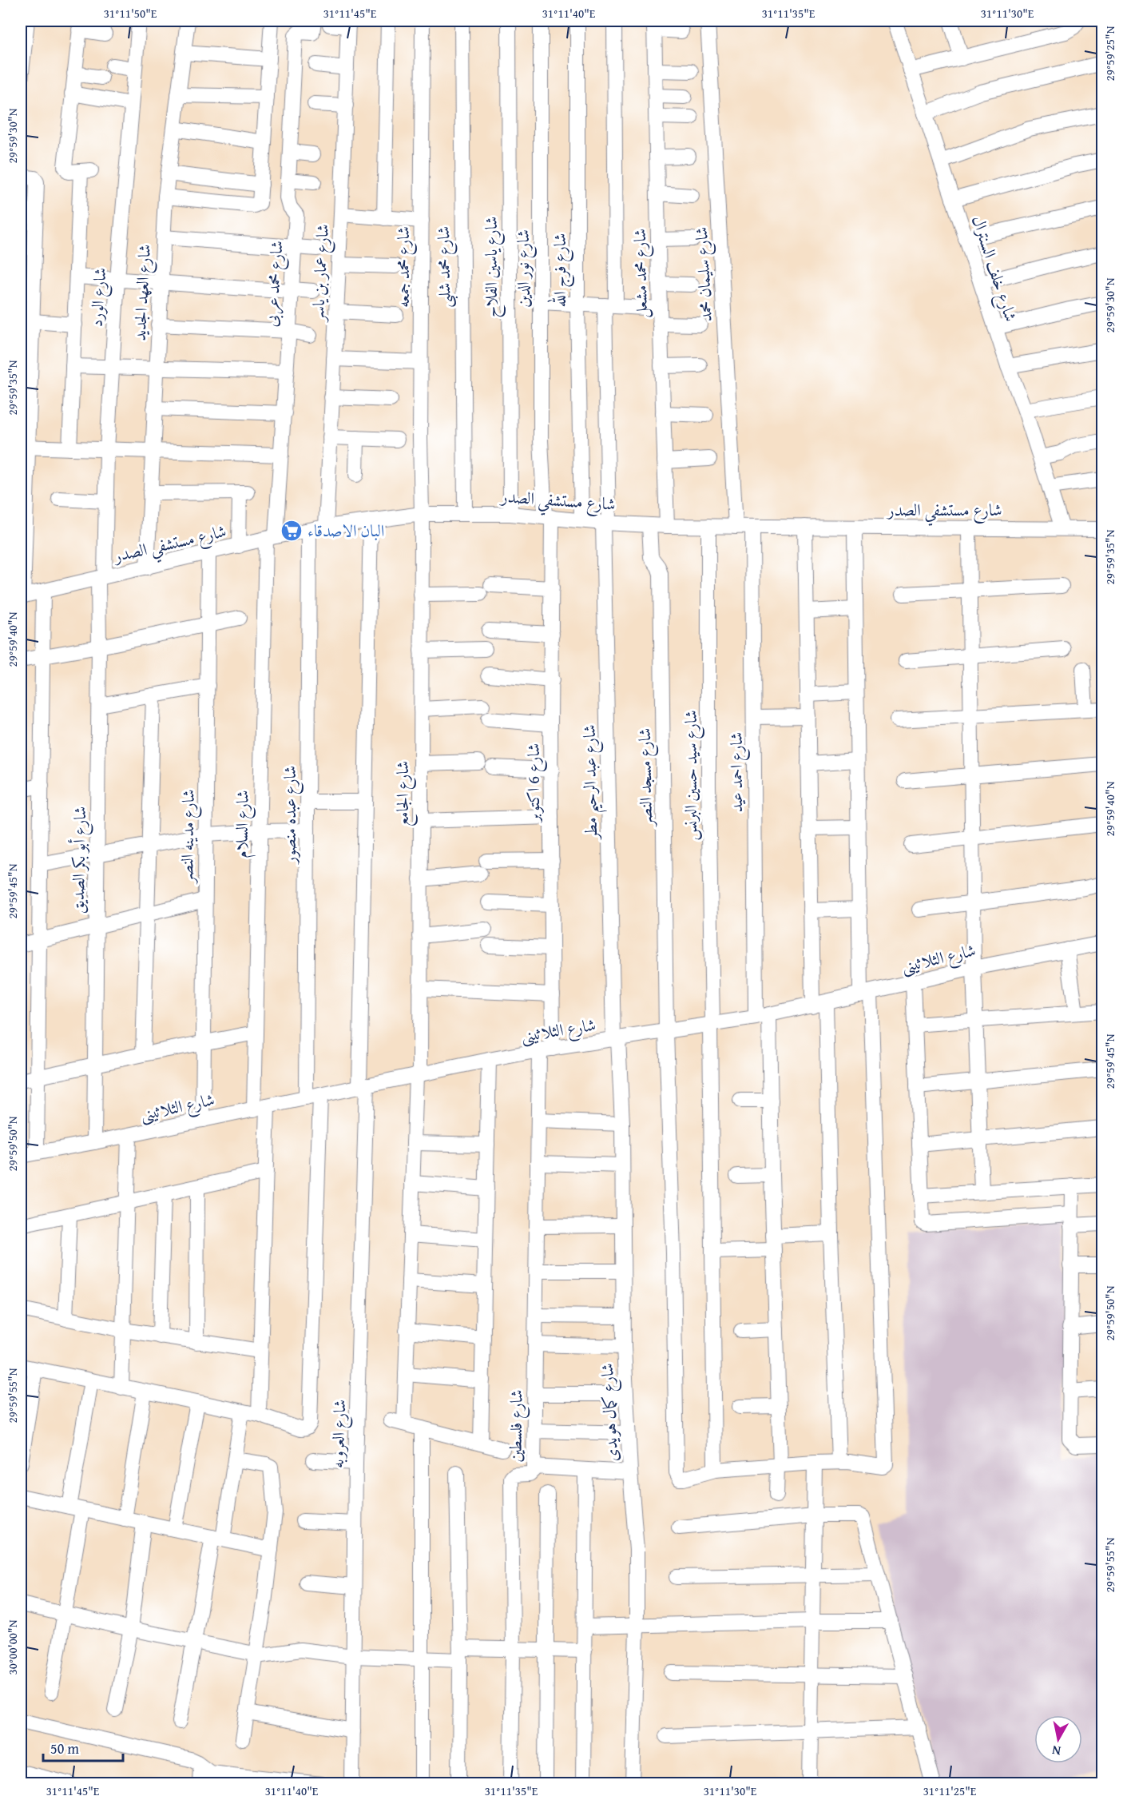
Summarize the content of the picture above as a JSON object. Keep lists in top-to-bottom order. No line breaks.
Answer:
{"streets":{"street":["شارع محمد جمعه","شارع محمد شلبى","شارع ياسين الفلاح","شارع نور الدين","شارع خلف السنترال","شارع فرج الله","شارع عمار بن ياسر","شارع محمد مشعل","شارع سليمان محمد","شارع محمد عربى","شارع العهد الجديد","شارع الورد","شارع مستشفي الصدر","شارع احمد عيد","شارع سيد حسين البرنس","شارع مسجد النصر","شارع عبد الرحيم مطر","شارع 6 اكتوبر","شارع الجامع","شارع عبده منصور","شارع السلام","شارع مدينه النصر","شارع أبو بكر الصديق","شارع الثلاثينى","شارع كمال هويدى","شارع فلسطين","شارع العروبه"]},"crossings":[["شارع محمد جمعه","شارع مستشفي الصدر"],["شارع محمد جمعه","شارع الجامع"],["شارع محمد شلبى","شارع مستشفي الصدر"],["شارع ياسين الفلاح","شارع مستشفي الصدر"],["شارع نور الدين","شارع مستشفي الصدر"],["شارع نور الدين","شارع 6 اكتوبر"],["شارع خلف السنترال","شارع مستشفي الصدر"],["شارع فرج الله","شارع مستشفي الصدر"],["شارع عمار بن ياسر","شارع مستشفي الصدر"],["شارع محمد مشعل","شارع مستشفي الصدر"],["شارع سليمان محمد","شارع مستشفي الصدر"],["شارع محمد عربى","شارع مستشفي الصدر"],["شارع محمد عربى","شارع السلام"],["شارع العهد الجديد","شارع مستشفي الصدر"],["شارع الورد","شارع مستشفي الصدر"],["شارع الورد","شارع أبو بكر الصديق"],["شارع مستشفي الصدر","شارع احمد عيد"],["شارع مستشفي الصدر","شارع سيد حسين البرنس"],["شارع مستشفي الصدر","شارع مسجد النصر"],["شارع مستشفي الصدر","شارع عبد الرحيم مطر"],["شارع مستشفي الصدر","شارع 6 اكتوبر"],["شارع مستشفي الصدر","شارع الجامع"],["شارع مستشفي الصدر","شارع عبده منصور"],["شارع مستشفي الصدر","شارع السلام"],["شارع مستشفي الصدر","شارع مدينه النصر"],["شارع مستشفي الصدر","شارع أبو بكر الصديق"],["شارع مستشفي الصدر","شارع العروبه"],["شارع احمد عيد","شارع الثلاثينى"],["شارع سيد حسين البرنس","شارع مسجد النصر"],["شارع سيد حسين البرنس","شارع الثلاثينى"],["شارع مسجد النصر","شارع الثلاثينى"],["شارع عبد الرحيم مطر","شارع الثلاثينى"],["شارع عبد الرحيم مطر","شارع كمال هويدى"],["شارع 6 اكتوبر","شارع الثلاثينى"],["شارع 6 اكتوبر","شارع فلسطين"],["شارع الجامع","شارع الثلاثينى"],["شارع عبده منصور","شارع الثلاثينى"],["شارع السلام","شارع الثلاثينى"],["شارع مدينه النصر","شارع الثلاثينى"],["شارع أبو بكر الصديق","شارع الثلاثينى"],["شارع الثلاثينى","شارع كمال هويدى"],["شارع الثلاثينى","شارع فلسطين"],["شارع الثلاثينى","شارع العروبه"]],"places":{"supermarket":["البان الاصدقاء"]},"scale_bar":"50 m","north":"bottom","coordinates":["31°11'50\"E","31°11'45\"E","31°11'40\"E","31°11'35\"E","31°11'30\"E","29°59'25\"N","29°59'30\"N","29°59'35\"N","29°59'40\"N","29°59'45\"N","29°59'50\"N","29°59'55\"N","30°00'00\"N","31°11'25\"E"]}
